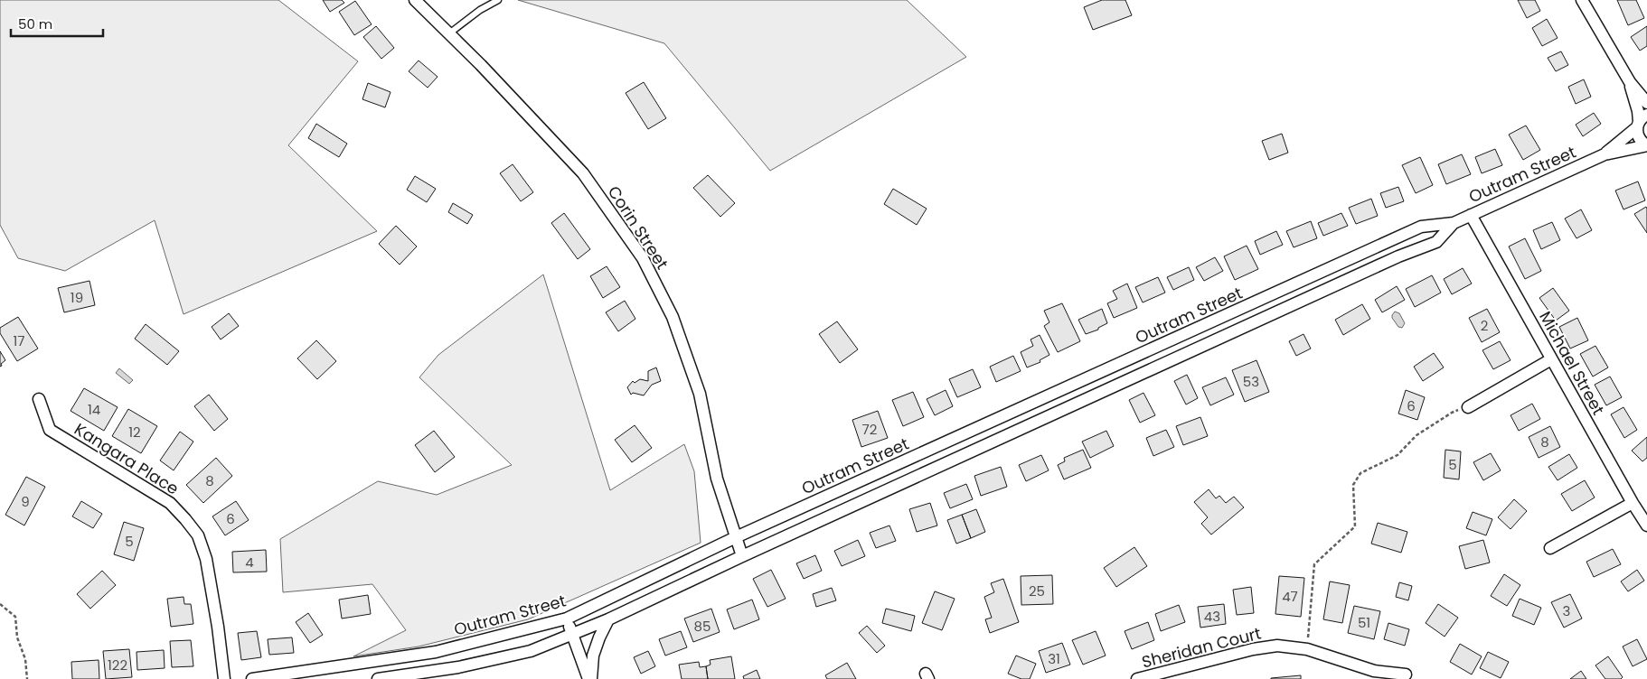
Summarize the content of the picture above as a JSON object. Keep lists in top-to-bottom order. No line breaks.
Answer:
{"streets":{"street":["Outram Street","Corin Street","Michael Street","Kangara Place","Sheridan Court"]},"crossings":[["Outram Street","Corin Street"],["Outram Street","Michael Street"]],"house_numbers":["19","2","17","53","6","14","72","12","8","5","8","9","6","5","4","25","47","3","43","51","85","31","122"],"scale_bar":"50 m"}
